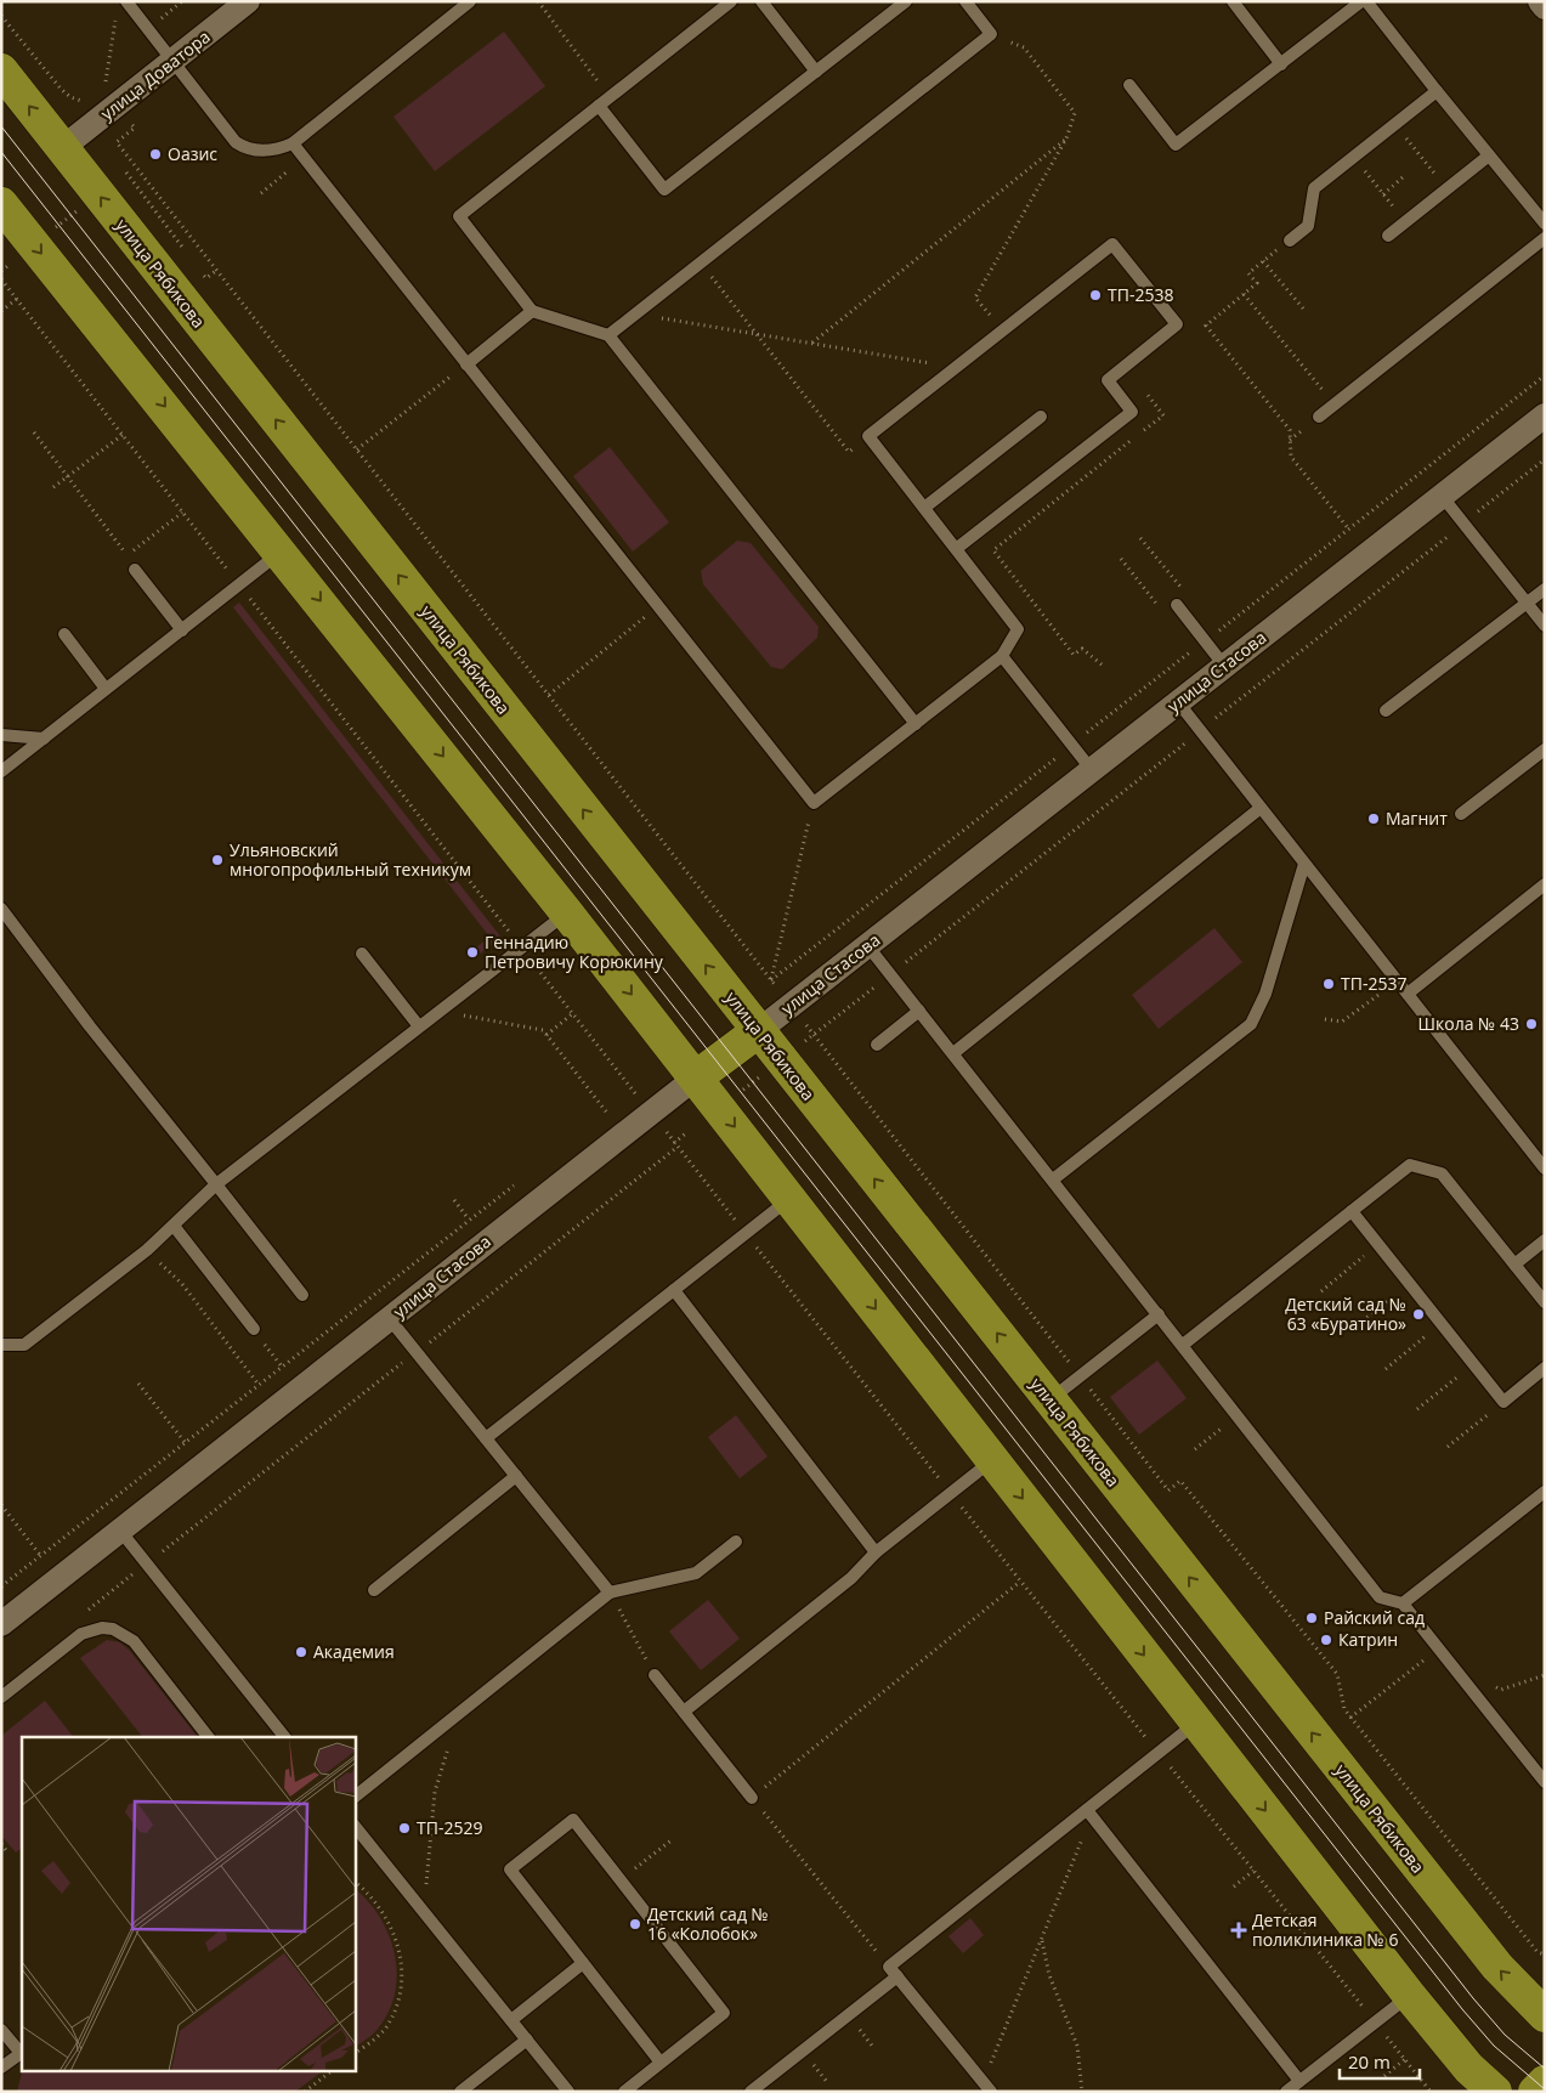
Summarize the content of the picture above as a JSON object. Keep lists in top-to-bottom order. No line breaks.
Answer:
{"streets":{"main road":["улица Рябикова","улица Стасова"],"street":["улица Доватора"]},"crossings":[["улица Доватора","улица Рябикова"],["улица Рябикова","улица Стасова"]],"places":{"other":["Оазис","ТП-2538","Магнит","Ульяновский многопрофильный техникум","Геннадию Петровичу Корюкину","ТП-2537","Школа № 43","Детский сад № 63 «Буратино»","Райский сад","Катрин","Академия","ТП-2529","Детский сад № 16 «Колобок»"],"health":["Детская поликлиника № 6"]},"scale_bar":"20 m"}
